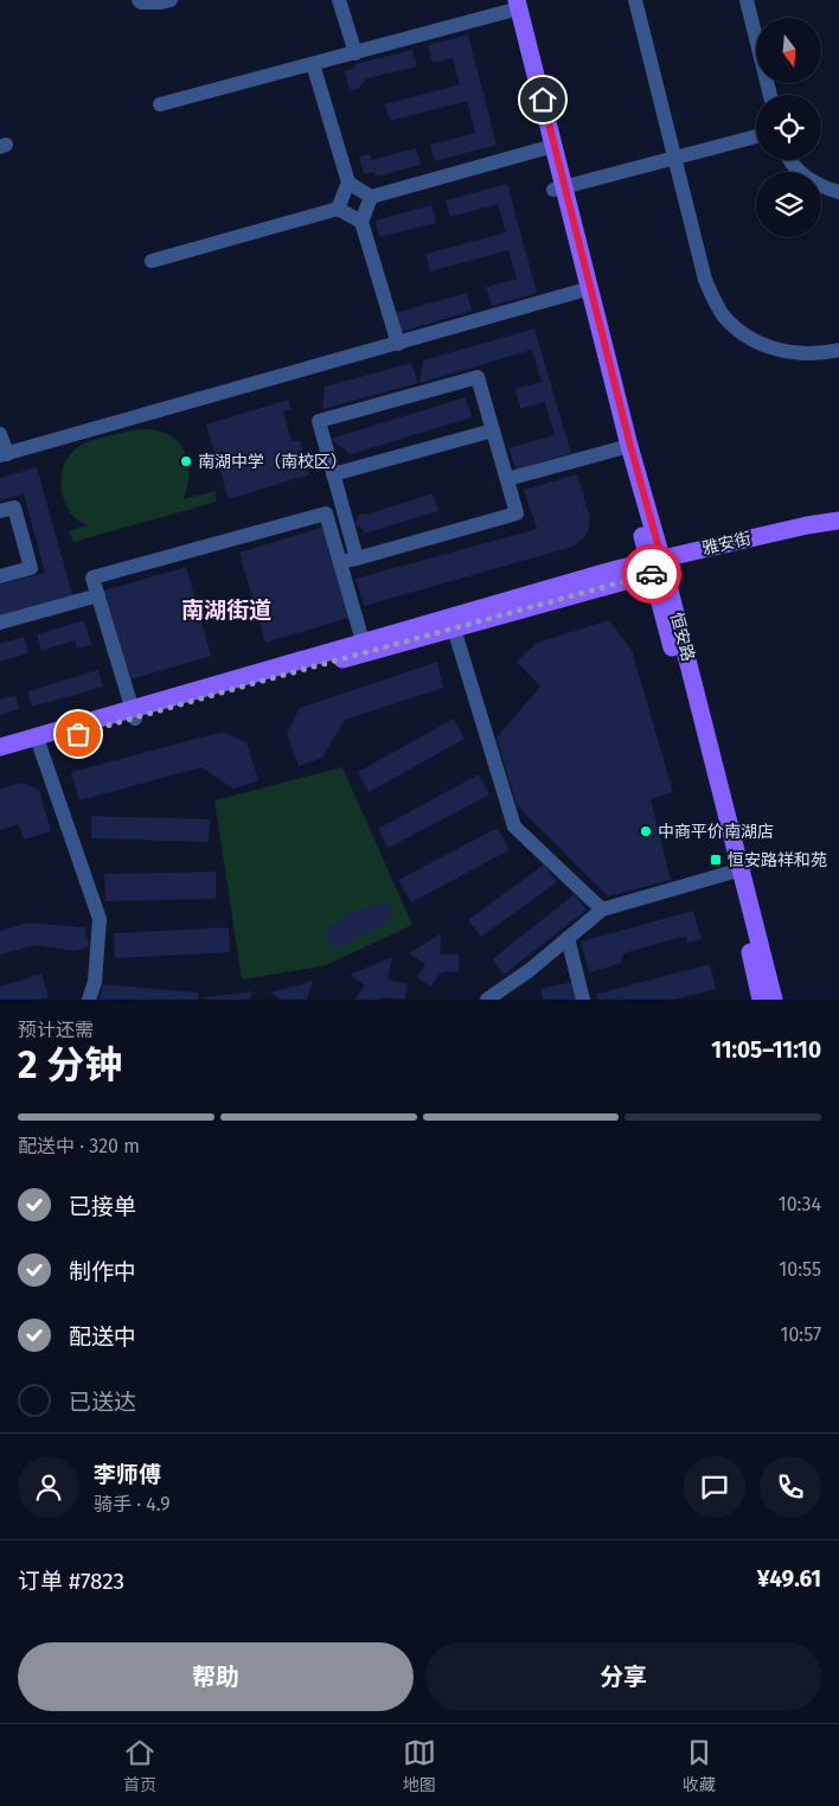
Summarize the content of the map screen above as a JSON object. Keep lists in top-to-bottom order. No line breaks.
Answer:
{"streets":{"main road":["雅安街","恒安路"]},"crossings":[["雅安街","恒安路"]],"districts":["南湖街道"],"places":{"other":["南湖中学（南校区）","中商平价南湖店"],"transit":["恒安路祥和苑"]},"north":"bottom","page":{"heading":["2 分钟","预计还需","11:05–11:10"],"panel":["李师傅","骑手 · 4.9","订单 #7823","¥49.61"],"bar":"配送中 · 320 m","list":[["已接单","10:34"],["制作中","10:55"],["配送中","10:57"],"已送达"],"buttons":["帮助","分享"],"tabs":["首页","地图","收藏"]}}
